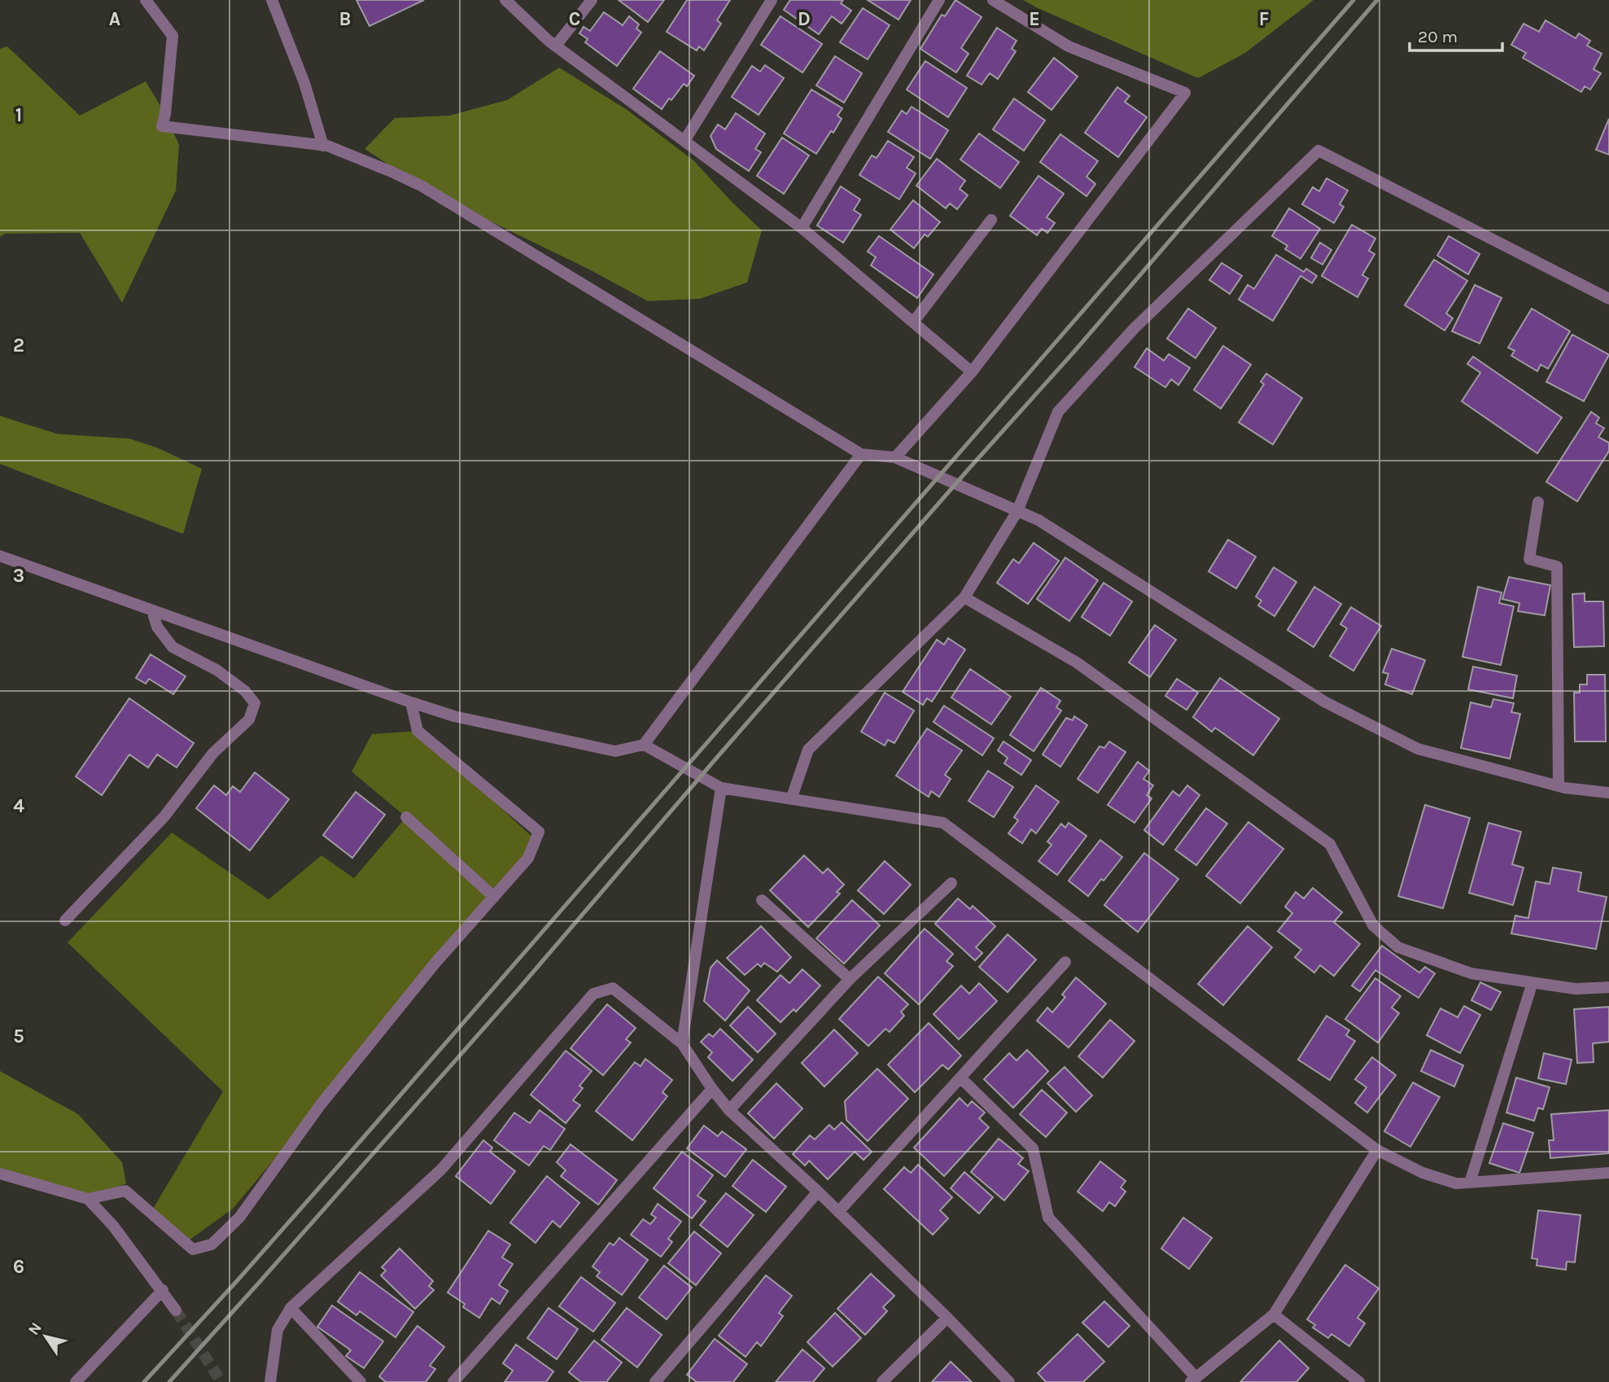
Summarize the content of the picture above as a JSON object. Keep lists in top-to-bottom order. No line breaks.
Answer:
{"scale_bar":"20 m","north":"top left","grid":{"columns":["A","B","C","D","E","F"],"rows":["1","2","3","4","5","6"]}}
